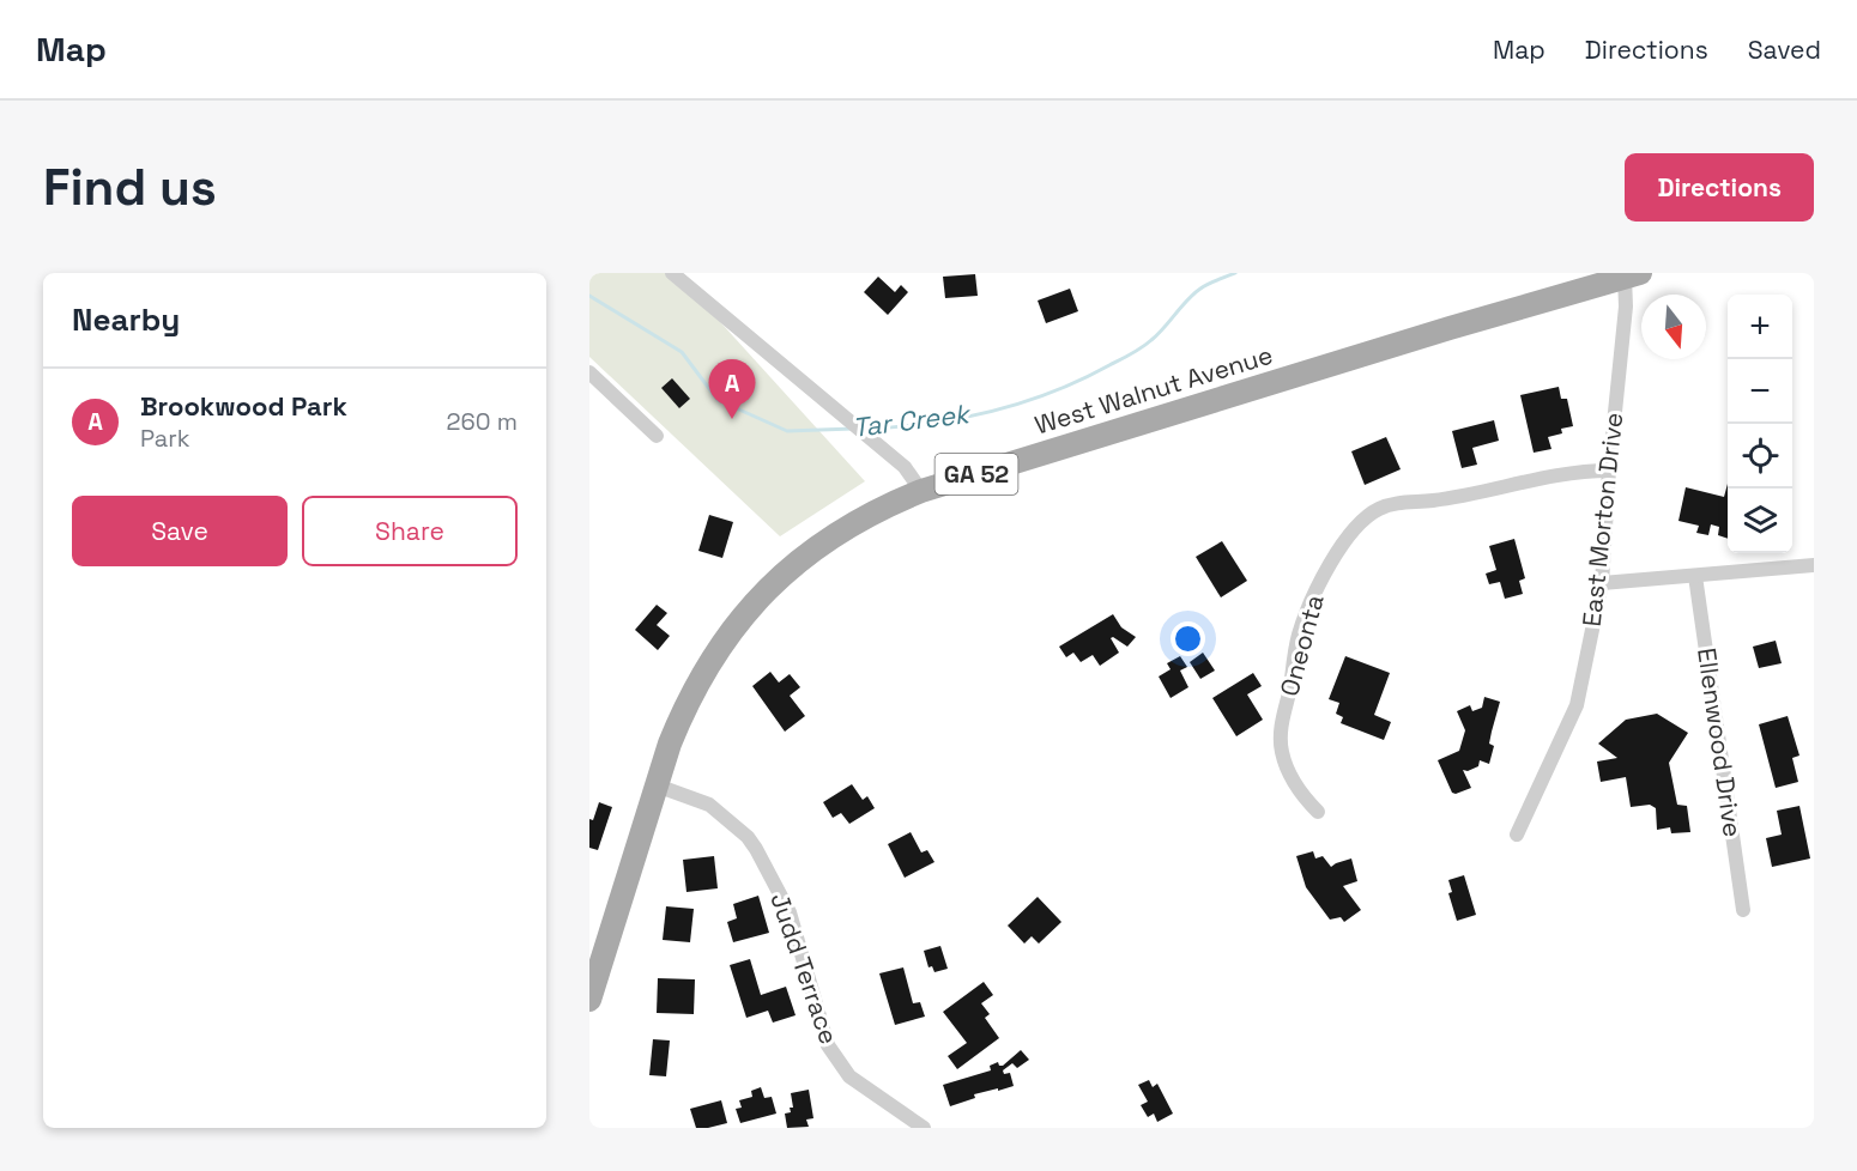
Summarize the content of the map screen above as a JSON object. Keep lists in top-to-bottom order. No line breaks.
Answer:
{"streets":{"main road":["West Walnut Avenue","GA 52"],"street":["East Morton Drive","Oneonta","Ellenwood Drive","Judd Terrace"]},"crossings":[["West Walnut Avenue","East Morton Drive"],["West Walnut Avenue","Judd Terrace"],["East Morton Drive","Oneonta"]],"water":["Tar Creek"],"north":"bottom","page":{"header":"Map","nav":["Map","Directions","Saved"],"buttons":["Directions",["Save","Share"]],"title":"Find us","heading":"Nearby","map_buttons":["+","−"],"pins":"A","list":[{"mark":"A","name":"Brookwood Park","note":"Park","value":"260 m"}]}}
